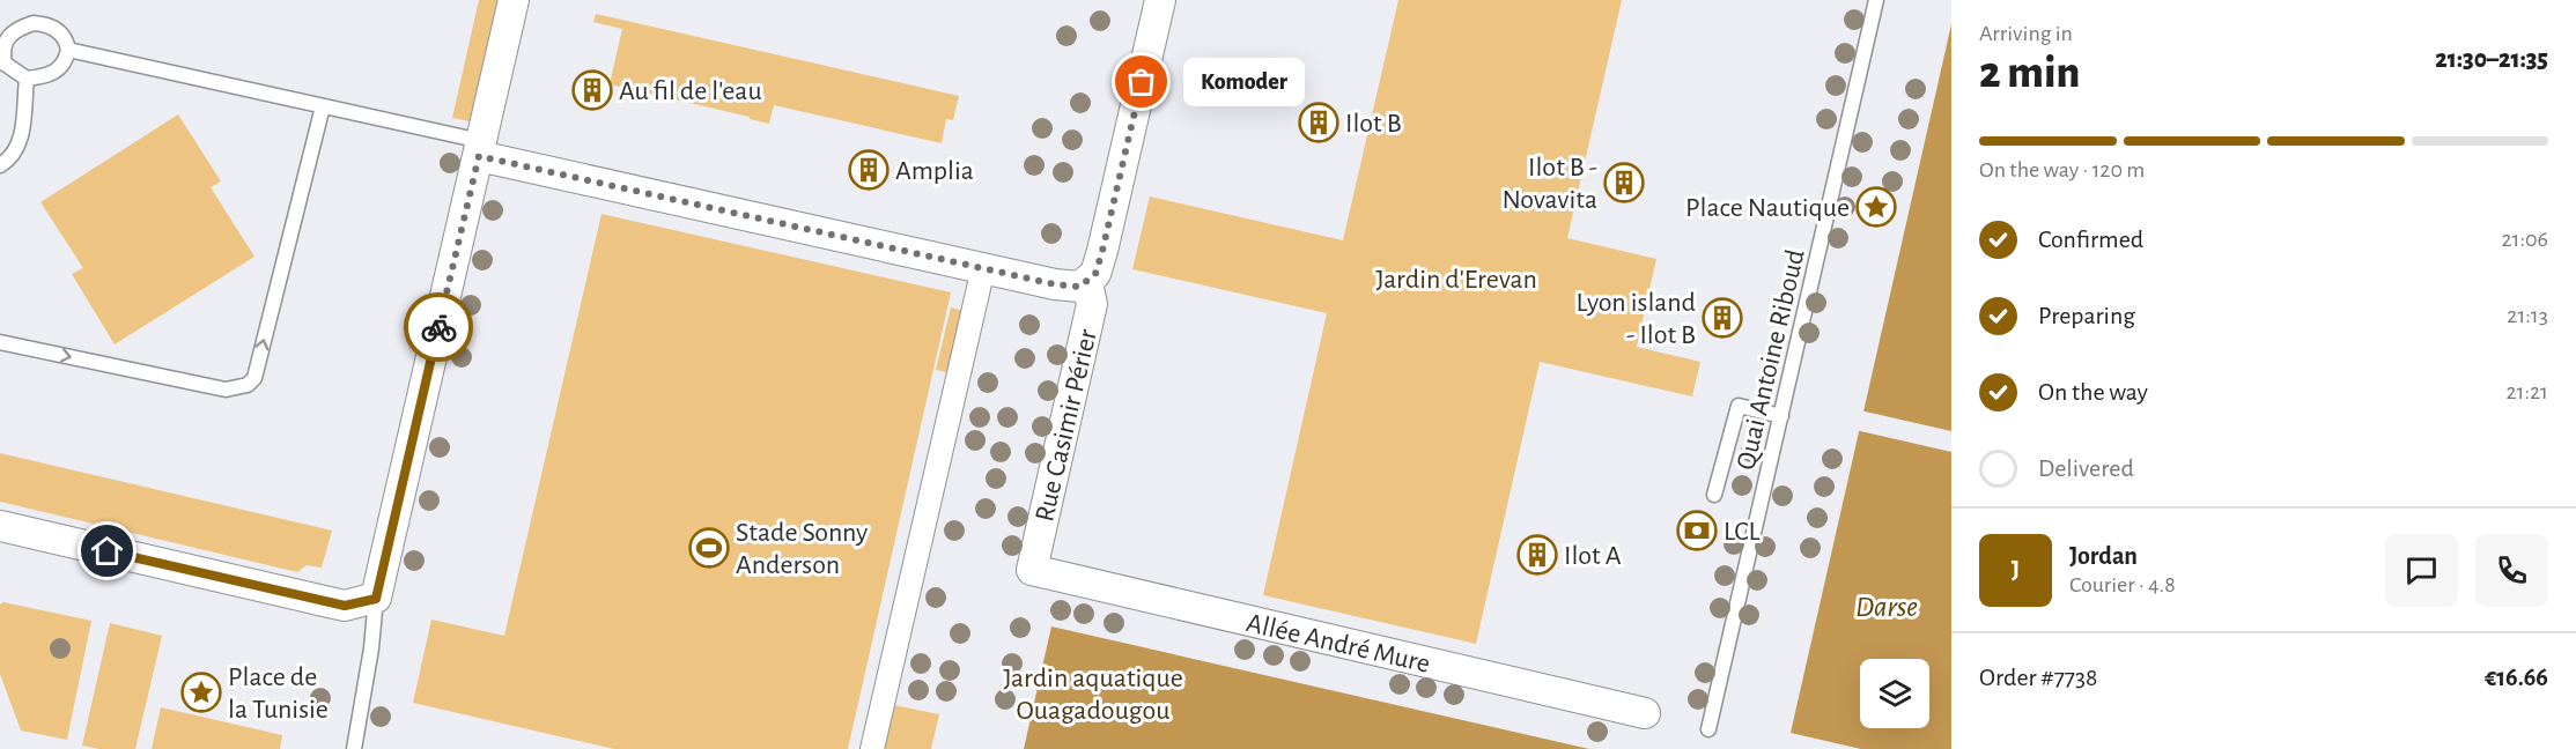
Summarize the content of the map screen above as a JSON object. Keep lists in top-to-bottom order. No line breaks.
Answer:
{"streets":{"street":["Rue Casimir Périer","Allée André Mure"],"lane":["Quai Antoine Riboud"]},"crossings":[["Rue Casimir Périer","Allée André Mure"]],"water":["Darse"],"parks":["Jardin d'Erevan","Jardin aquatique Ouagadougou"],"places":{"other":["Komoder"],"building":["Au fil de l'eau","Ilot B","Amplia","Ilot B - Novavita","Lyon island - Ilot B","Ilot A"],"place":["Place Nautique","Place de la Tunisie"],"bank":["LCL"],"sports":["Stade Sonny Anderson"]},"page":{"heading":["2 min","Arriving in","21:30–21:35"],"panel":["Jordan","Courier · 4.8","Order #7738","€16.66"],"bubble":"Komoder","bar":"On the way · 120 m","list":[["Confirmed","21:06"],["Preparing","21:13"],["On the way","21:21"],"Delivered"],"round":"J"}}
